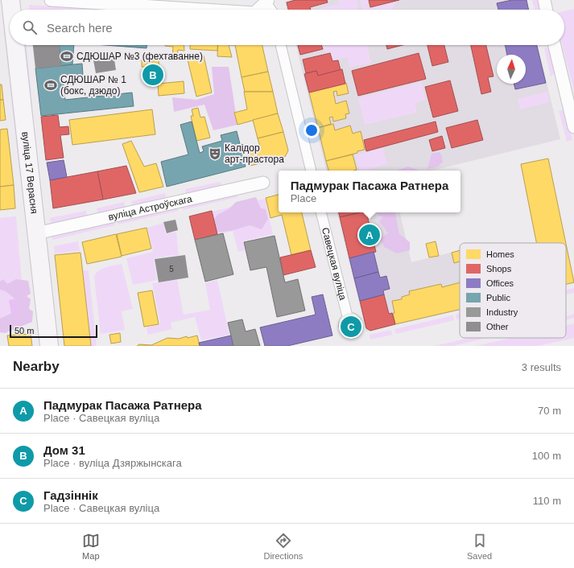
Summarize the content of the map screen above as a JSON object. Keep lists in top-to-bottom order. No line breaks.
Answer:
{"streets":{"main road":["вуліца 17 Верасня"],"street":["вуліца Астроўскага","Савецкая вуліца"]},"crossings":[["вуліца 17 Верасня","вуліца Астроўскага"]],"places":{"sports":["СДЮШАР №3 (фехтаванне)","СДЮШАР № 1 (бокс, дзюдо)"],"theatre":["Калідор арт-прастора"]},"house_numbers":["5"],"legend":["Homes","Shops","Offices","Public","Industry","Other"],"scale_bar":"50 m","north":"top","page":{"search":"Search here","pins":["B","A","C"],"popup":["Падмурак Пасажа Ратнера","Place"],"scale":"50 m","heading":["Nearby","3 results"],"list":[{"mark":"A","name":"Падмурак Пасажа Ратнера","note":"Place · Савецкая вуліца","value":"70 m"},{"mark":"B","name":"Дом 31","note":"Place · вуліца Дзяржынскага","value":"100 m"},{"mark":"C","name":"Гадзіннік","note":"Place · Савецкая вуліца","value":"110 m"}],"nav":["Map","Directions","Saved"]}}
